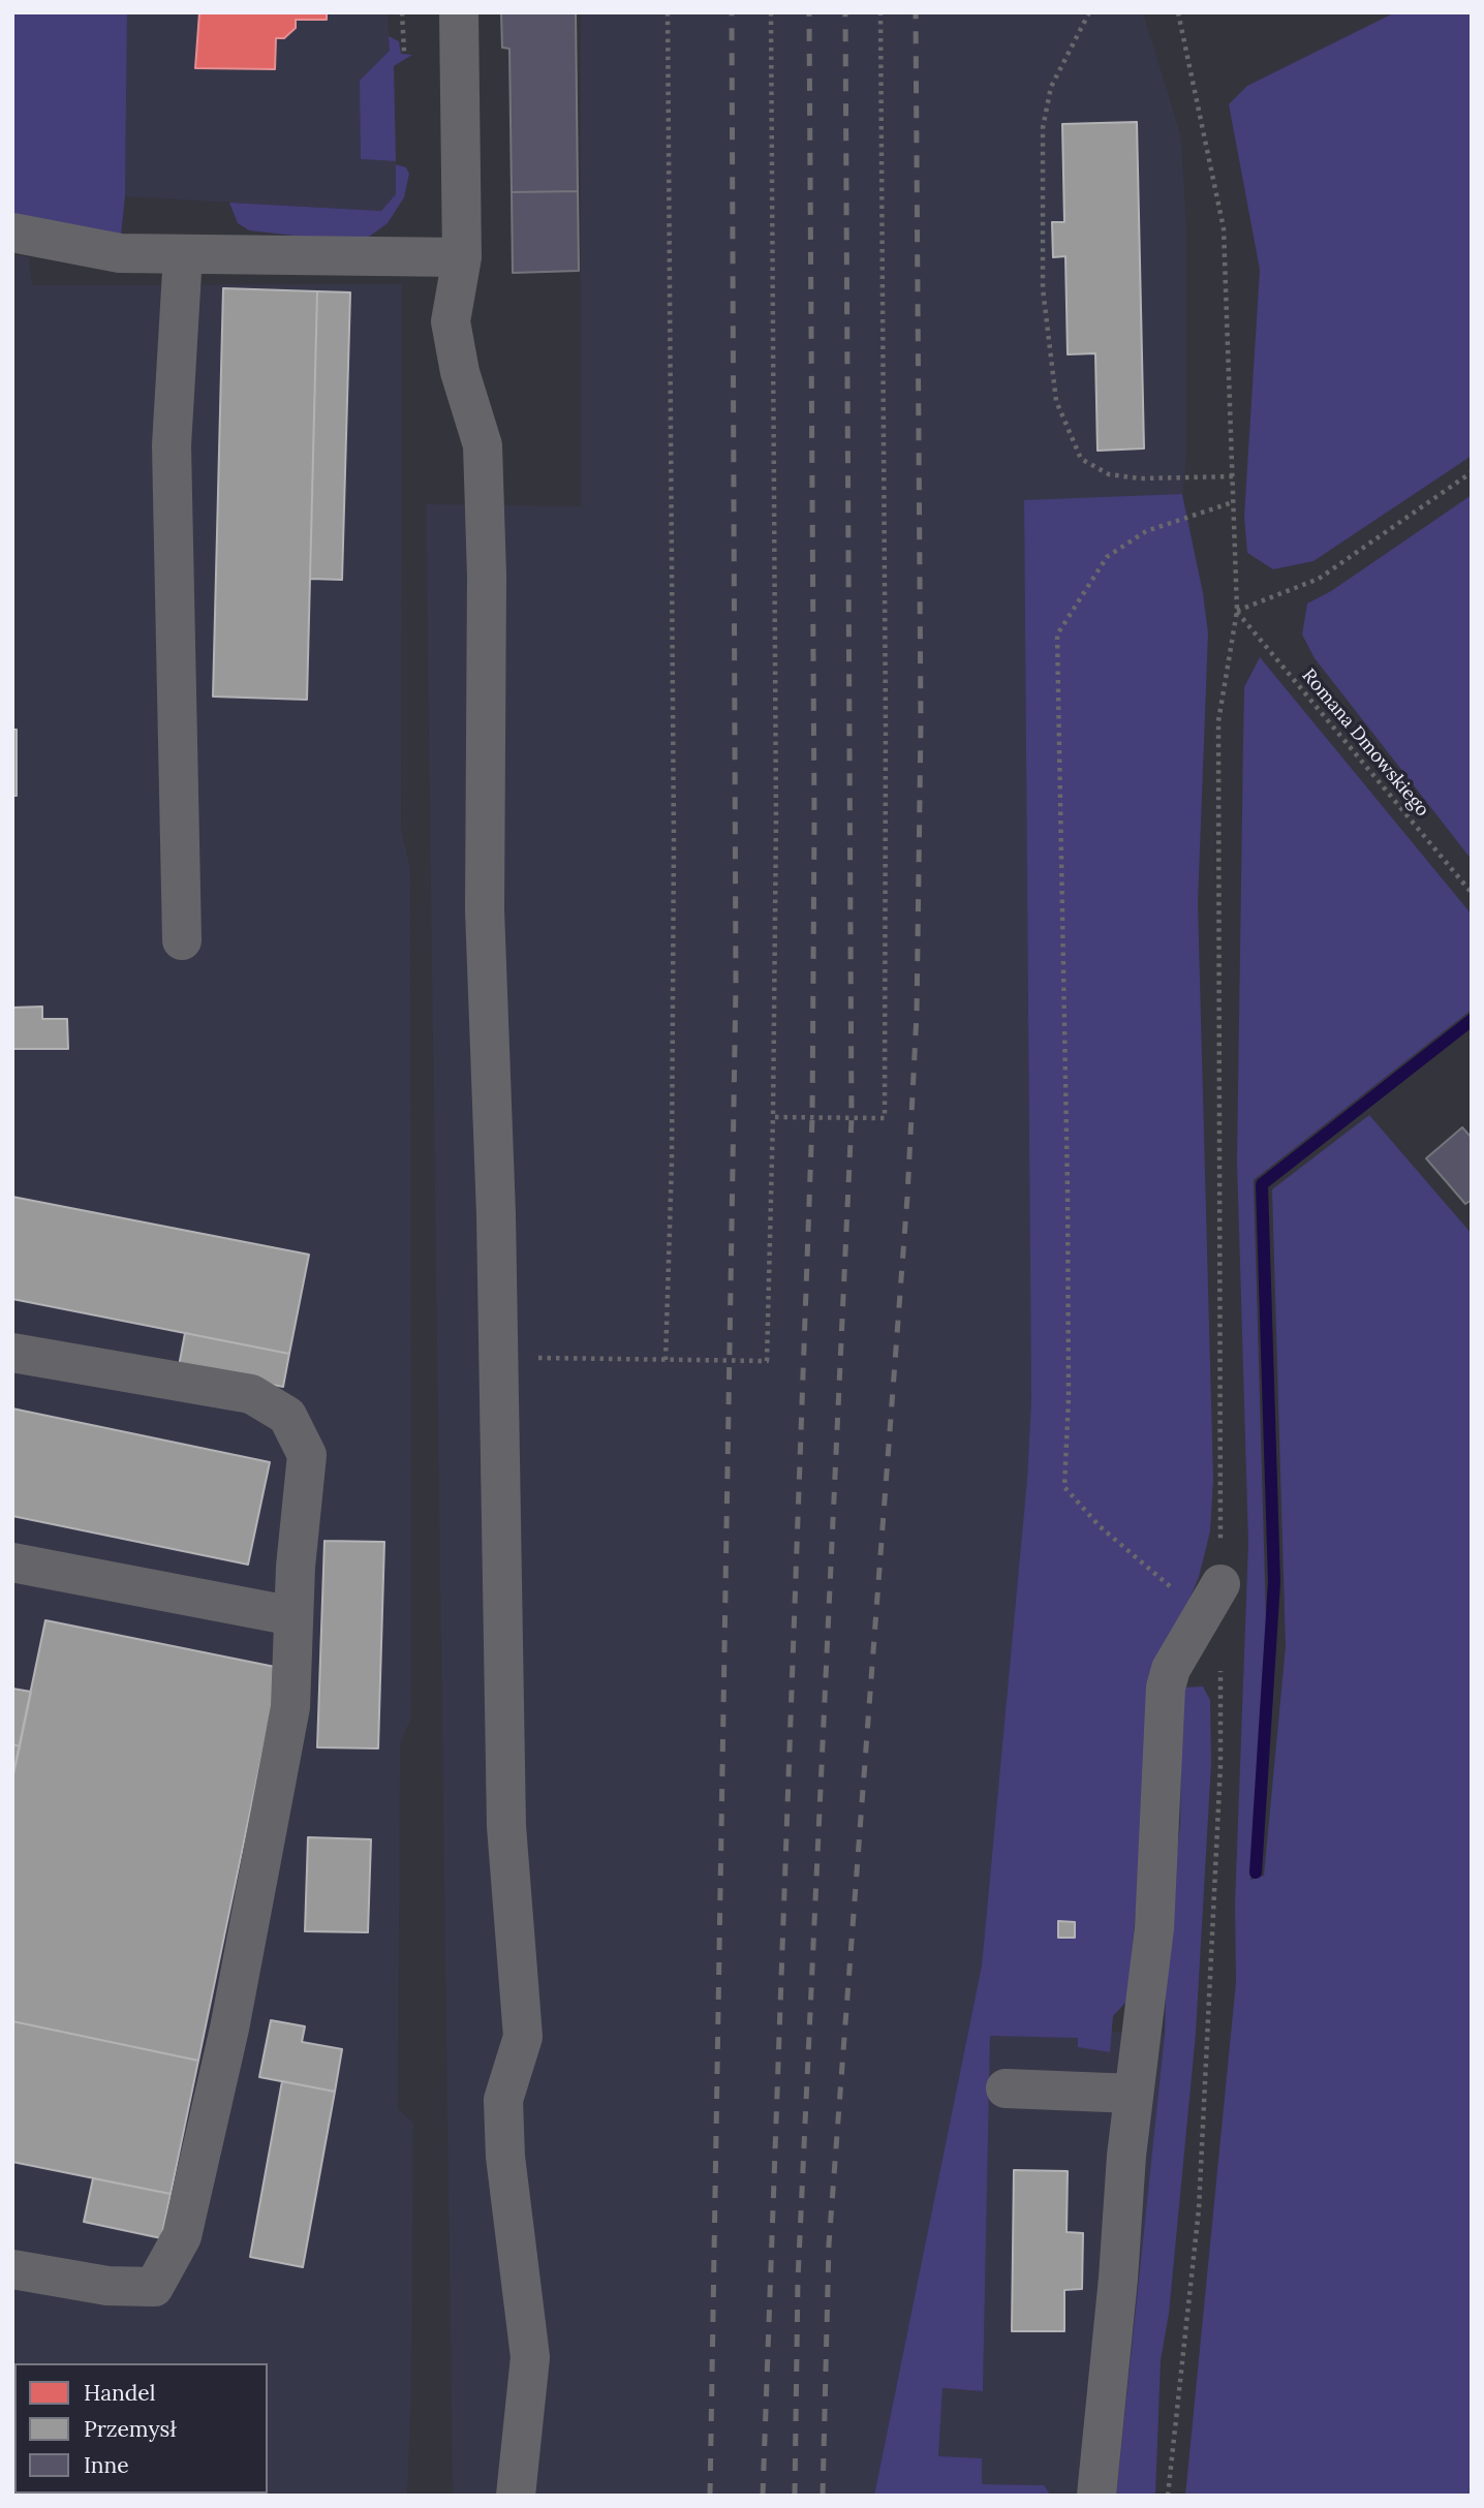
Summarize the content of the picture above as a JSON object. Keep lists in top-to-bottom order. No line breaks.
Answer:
{"streets":{"path":["Romana Dmowskiego"]},"legend":["Handel","Przemysł","Inne"]}
